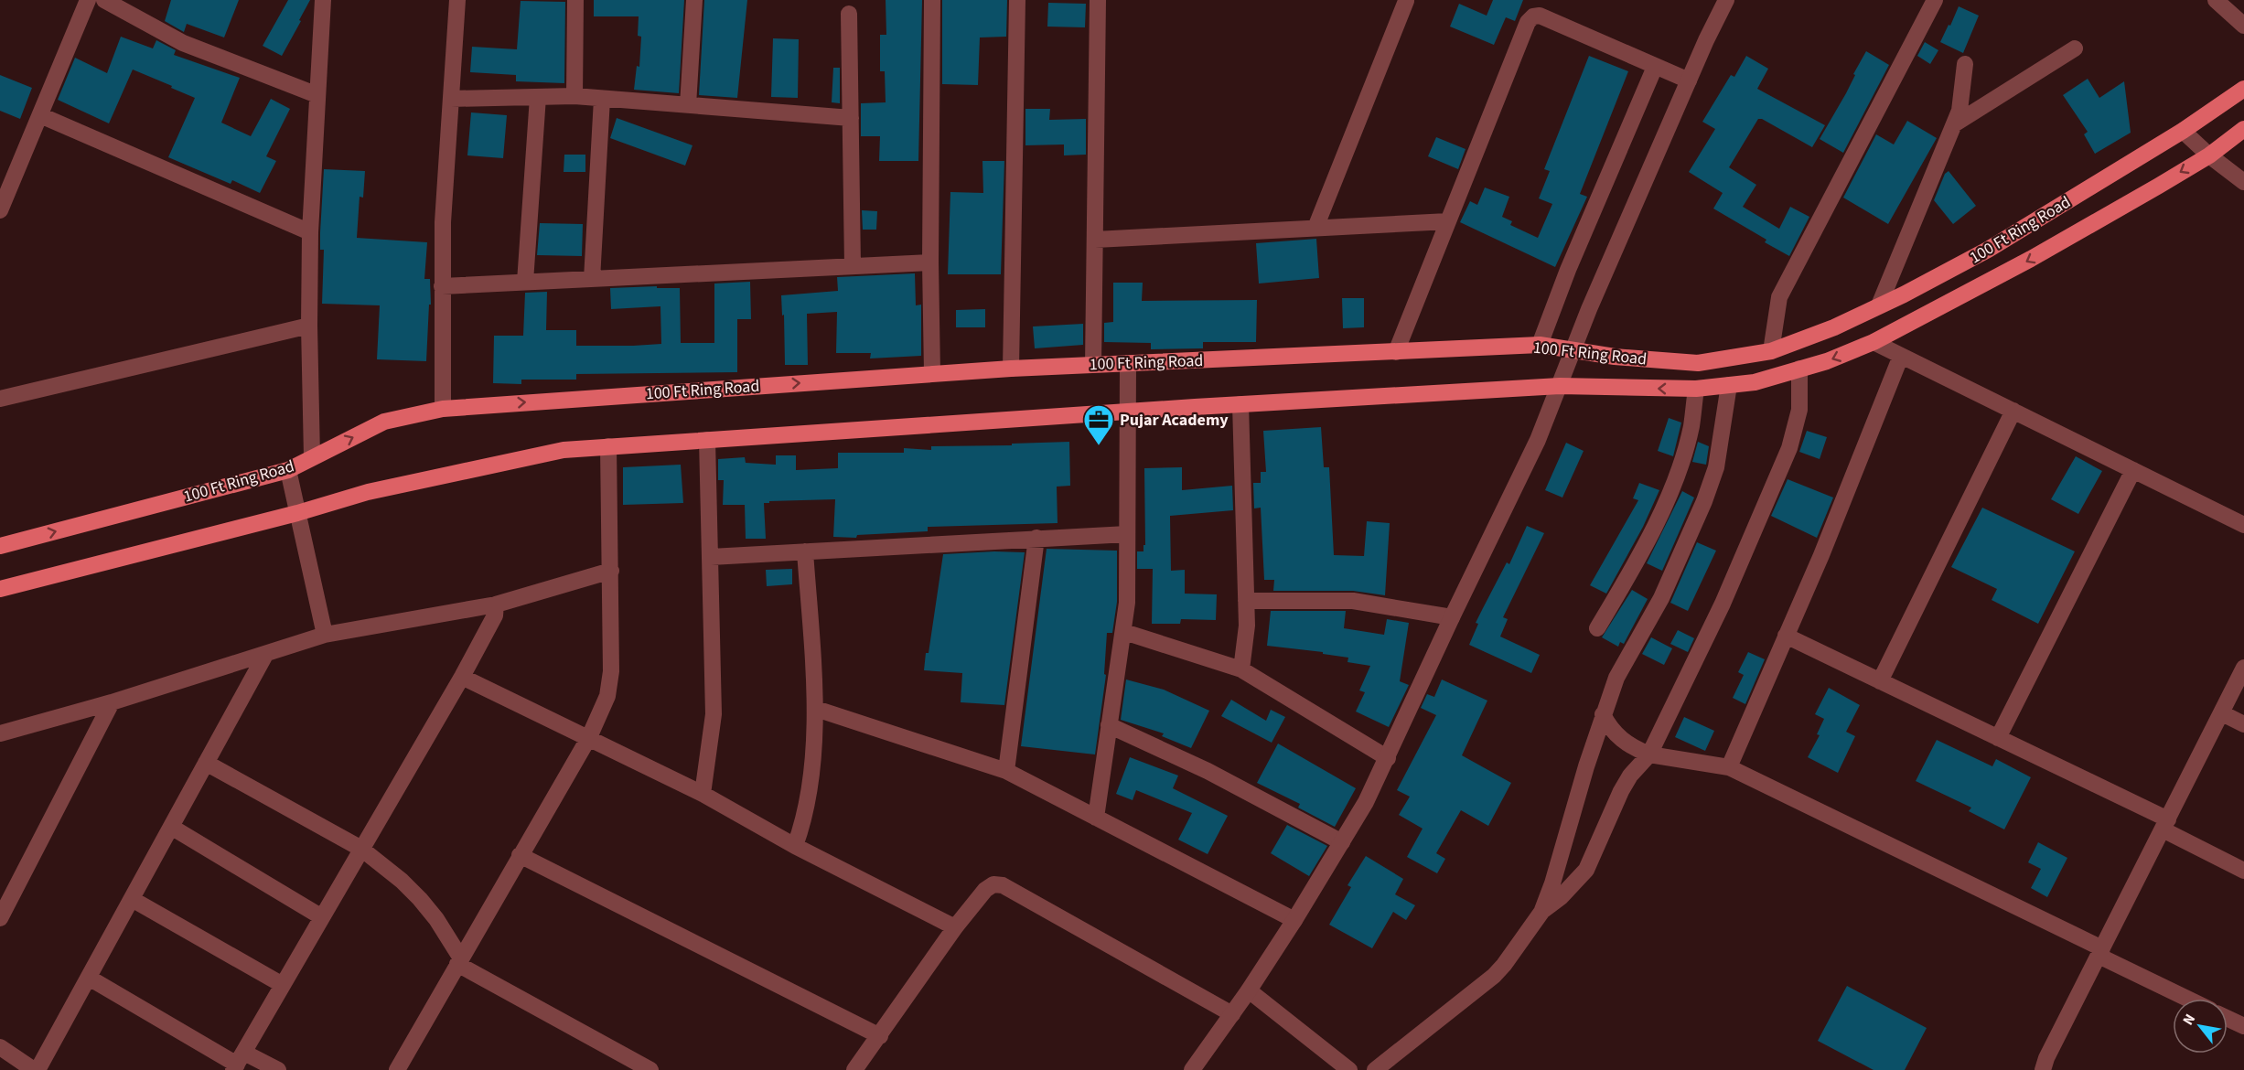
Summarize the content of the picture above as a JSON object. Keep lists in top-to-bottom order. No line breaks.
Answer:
{"streets":{"main road":["100 Ft Ring Road"]},"places":{"office":["Pujar Academy"]},"north":"top left"}
